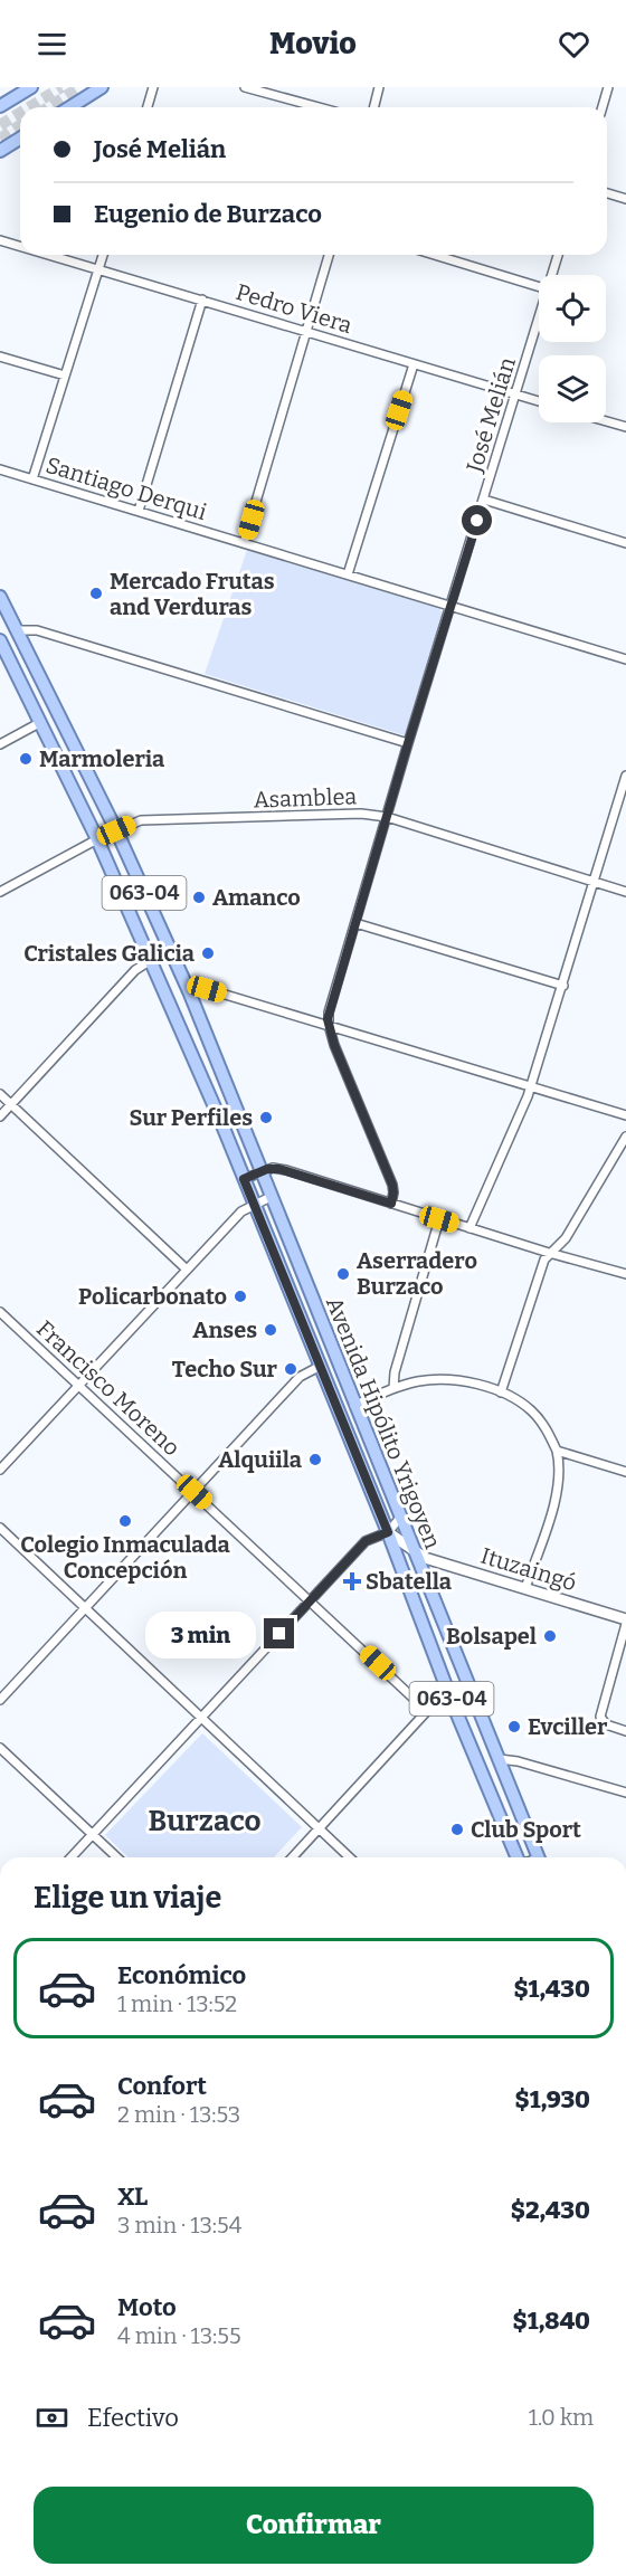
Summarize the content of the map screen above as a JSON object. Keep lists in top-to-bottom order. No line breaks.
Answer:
{"streets":{"main road":["063-04","Avenida Hipólito Yrigoyen"],"street":["Pedro Viera","José Melián","Santiago Derqui","Asamblea","Francisco Moreno","Ituzaingó"]},"crossings":[["Pedro Viera","José Melián"],["José Melián","Santiago Derqui"],["José Melián","Asamblea"],["Asamblea","Avenida Hipólito Yrigoyen"],["Avenida Hipólito Yrigoyen","Ituzaingó"]],"districts":["Burzaco"],"places":{"other":["Mercado Frutas and Verduras","Marmoleria","Amanco","Cristales Galicia","Sur Perfiles","Aserradero Burzaco","Policarbonato","Anses","Techo Sur","Alquiila","Colegio Inmaculada Concepción","Bolsapel","Evciller","Club Sport"],"health":["Sbatella"]},"page":{"header":"Movio","banner":["José Melián","Eugenio de Burzaco"],"bubble":"3 min","heading":"Elige un viaje","list":[{"name":"Económico","note":"1 min · 13:52","value":"$1,430"},{"name":"Confort","note":"2 min · 13:53","value":"$1,930"},{"name":"XL","note":"3 min · 13:54","value":"$2,430"},{"name":"Moto","note":"4 min · 13:55","value":"$1,840"}],"pay":["Efectivo","1.0 km"],"buttons":"Confirmar"}}
